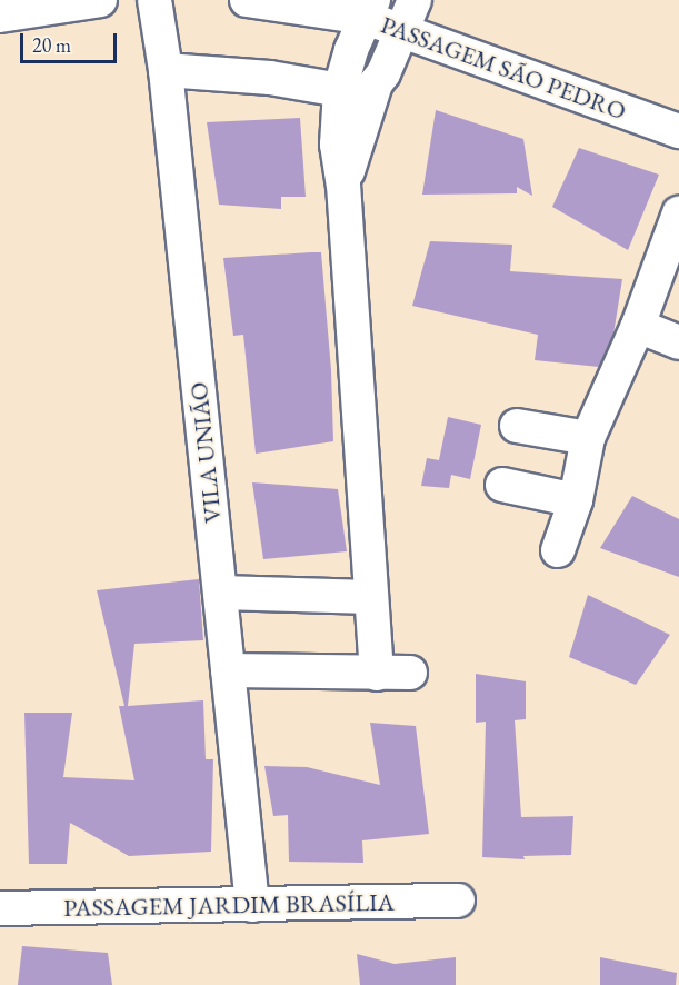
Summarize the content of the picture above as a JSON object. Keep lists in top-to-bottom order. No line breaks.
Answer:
{"streets":{"street":["PASSAGEM SÃO PEDRO","VILA UNIÃO","PASSAGEM JARDIM BRASÍLIA"]},"crossings":[["VILA UNIÃO","PASSAGEM JARDIM BRASÍLIA"]],"scale_bar":"20 m"}
